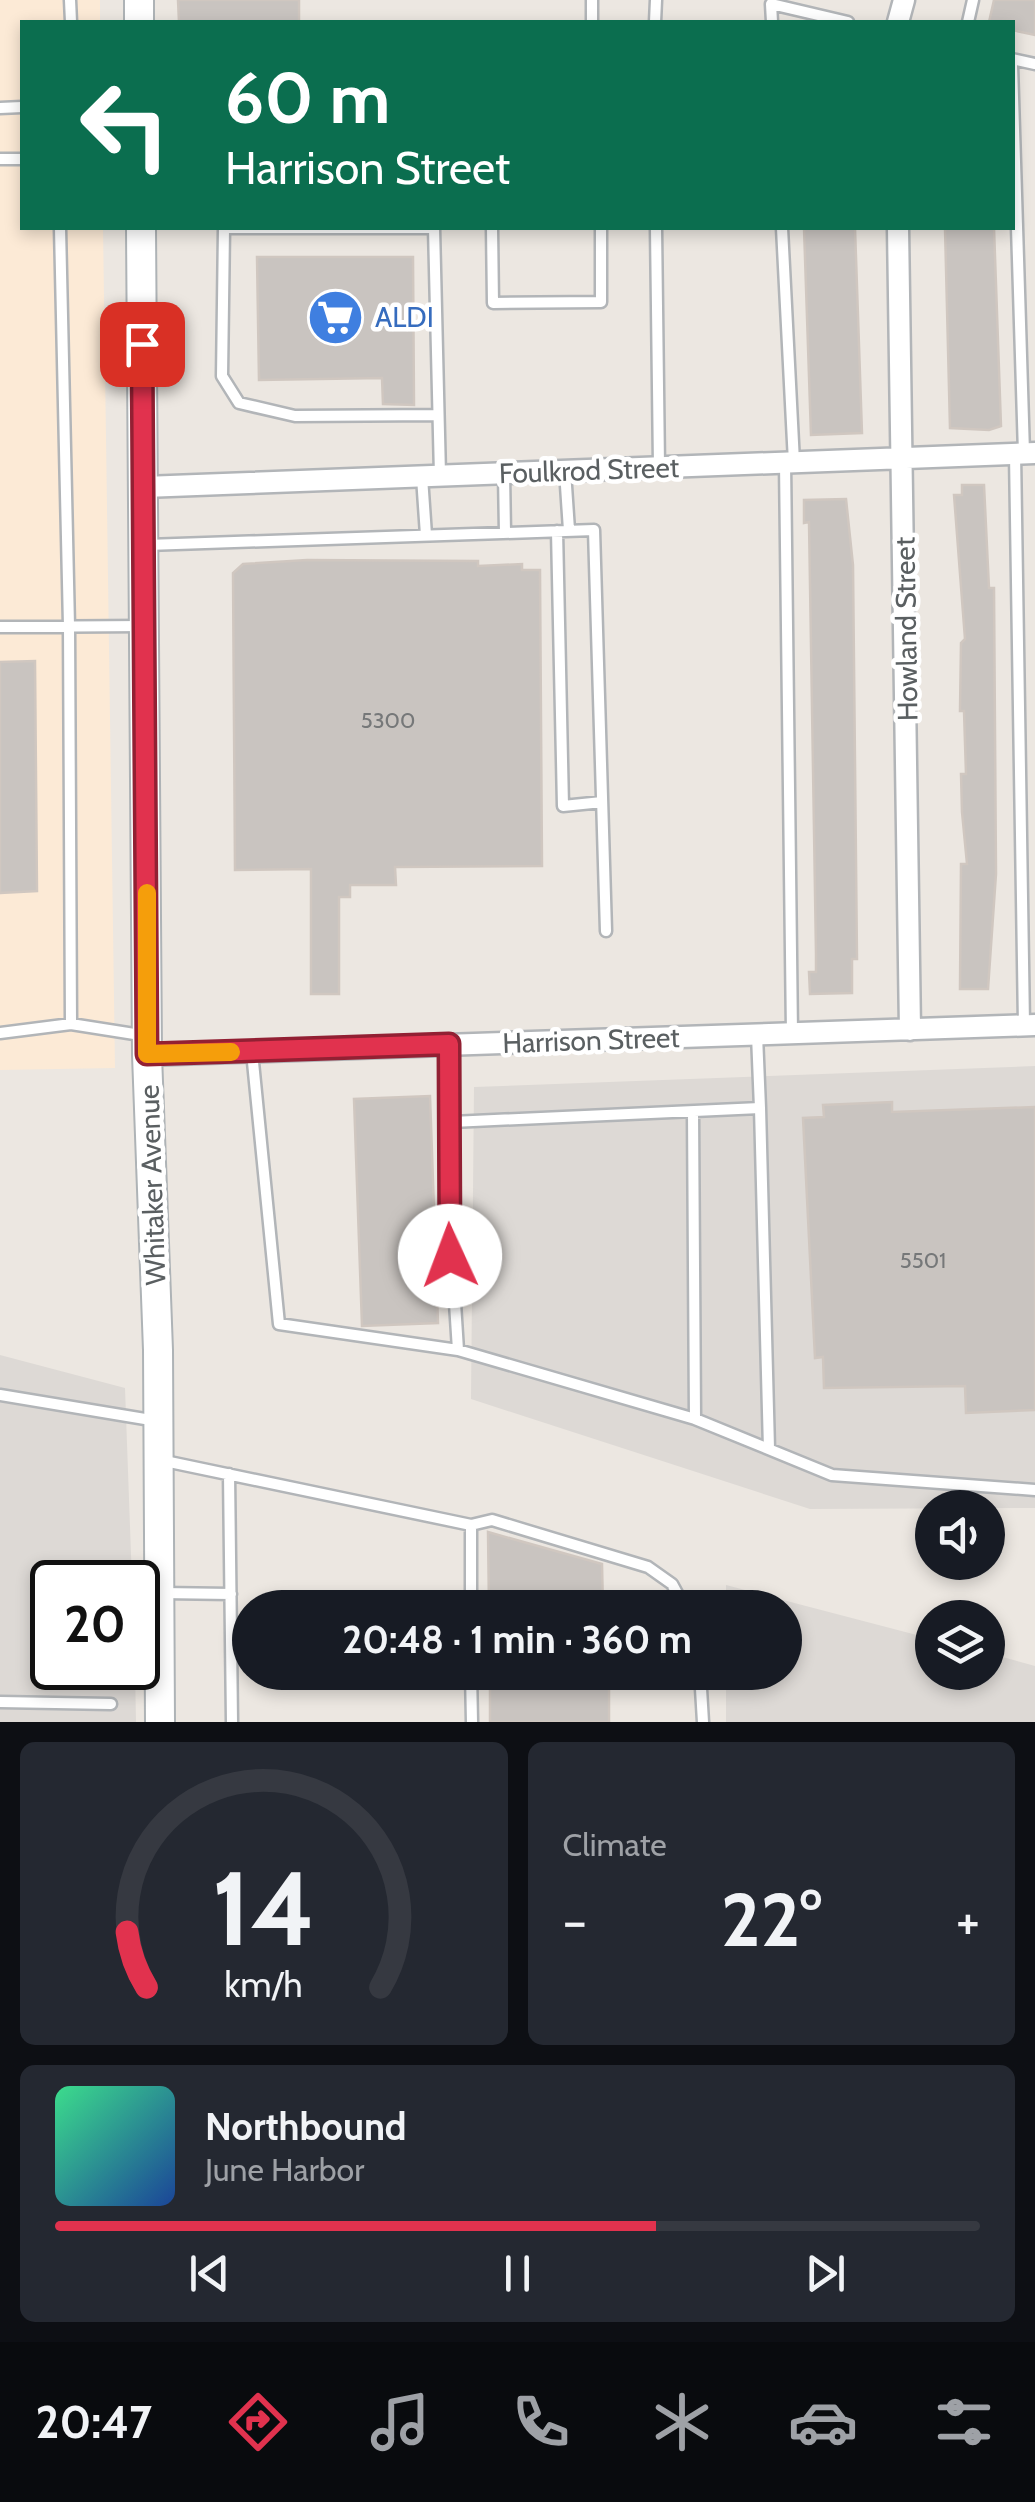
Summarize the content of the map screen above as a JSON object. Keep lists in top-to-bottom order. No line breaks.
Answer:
{"streets":{"street":["Foulkrod Street","Howland Street","Harrison Street","Whitaker Avenue"]},"crossings":[["Foulkrod Street","Howland Street"],["Foulkrod Street","Whitaker Avenue"],["Howland Street","Harrison Street"],["Harrison Street","Whitaker Avenue"]],"places":{"supermarket":["ALDI"]},"house_numbers":["5300","5501"],"page":{"turn":["60 m","Harrison Street"],"limit":"20","trip":"20:48 · 1 min · 360 m","tile":"Climate","heat":["−","22°","+"],"song":["Northbound","June Harbor"],"tabs":"20:47","gauge":["14","km/h"]}}
